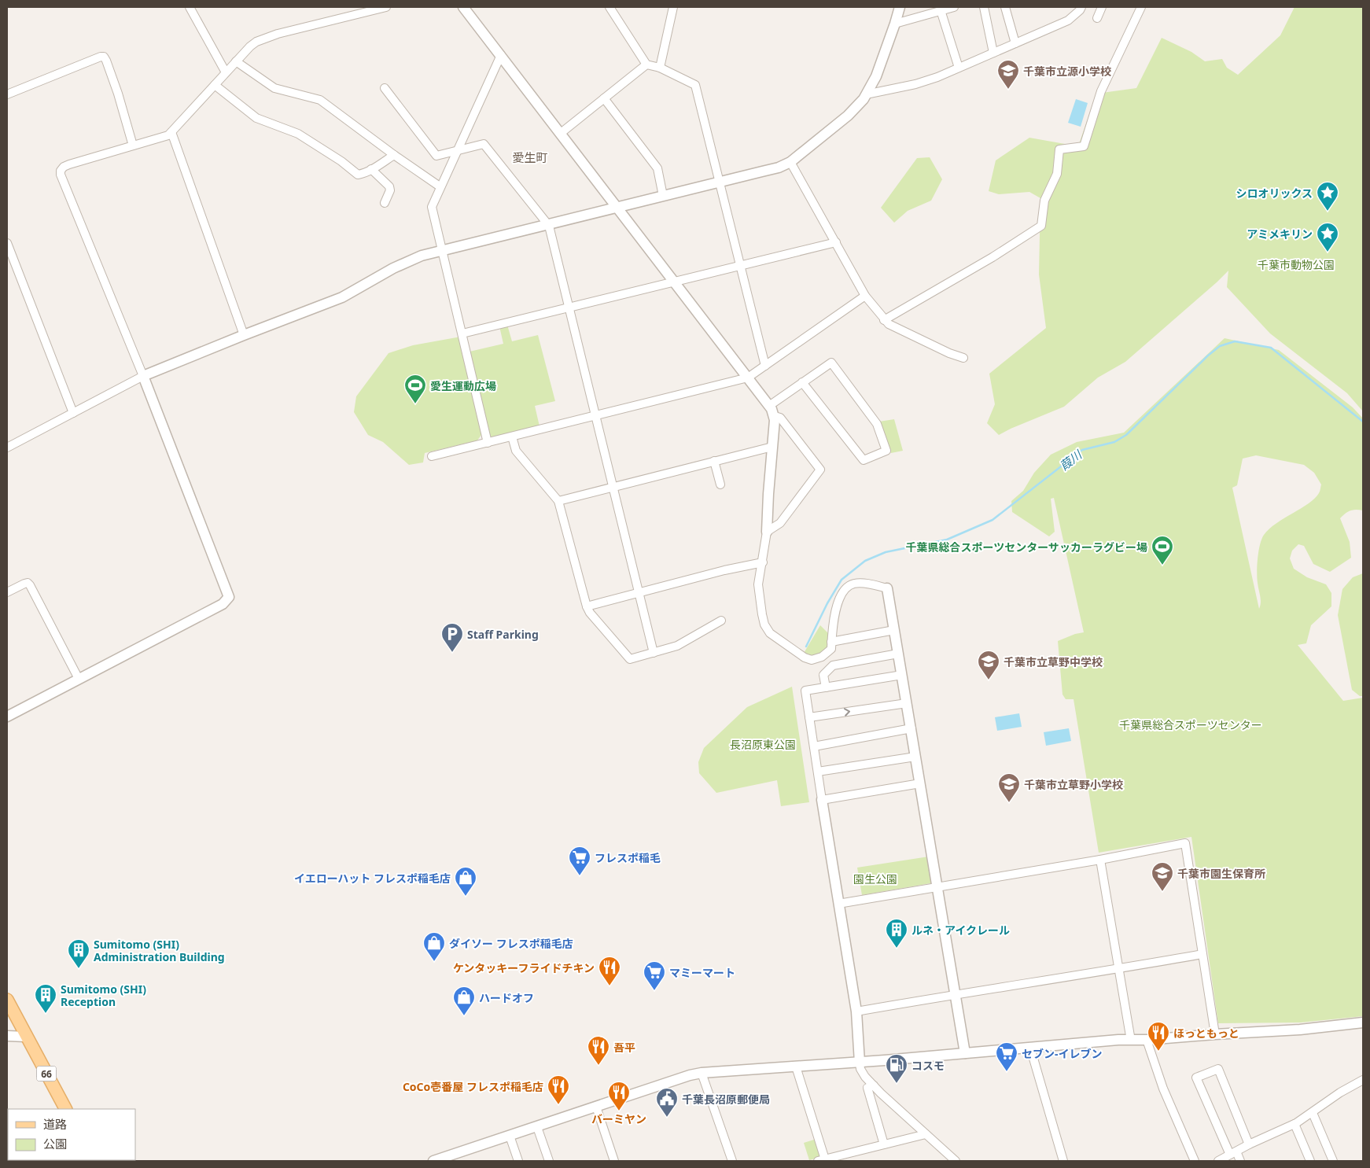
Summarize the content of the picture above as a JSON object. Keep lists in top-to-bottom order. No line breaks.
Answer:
{"streets":{"main road":["66"]},"districts":["愛生町"],"water":["葭川"],"parks":["千葉市動物公園","千葉県総合スポーツセンター","長沼原東公園","園生公園"],"places":{"school or university":["千葉市立源小学校","千葉市立草野中学校","千葉市立草野小学校","千葉市園生保育所"],"place":["シロオリックス","アミメキリン"],"sports":["愛生運動広場","千葉県総合スポーツセンターサッカーラグビー場"],"parking":["Staff Parking"],"supermarket":["フレスポ稲毛","マミーマート","セブン-イレブン"],"shop":["イエローハット フレスポ稲毛店","ダイソー フレスポ稲毛店","ハードオフ"],"building":["ルネ・アイクレール","Sumitomo (SHI) Administration Building","Sumitomo (SHI) Reception"],"restaurant":["ケンタッキーフライドチキン","ほっともっと","吾平","CoCo壱番屋 フレスポ稲毛店","バーミヤン"],"fuel station":["コスモ"],"public building":["千葉長沼原郵便局"]},"legend":["道路","公園"]}
